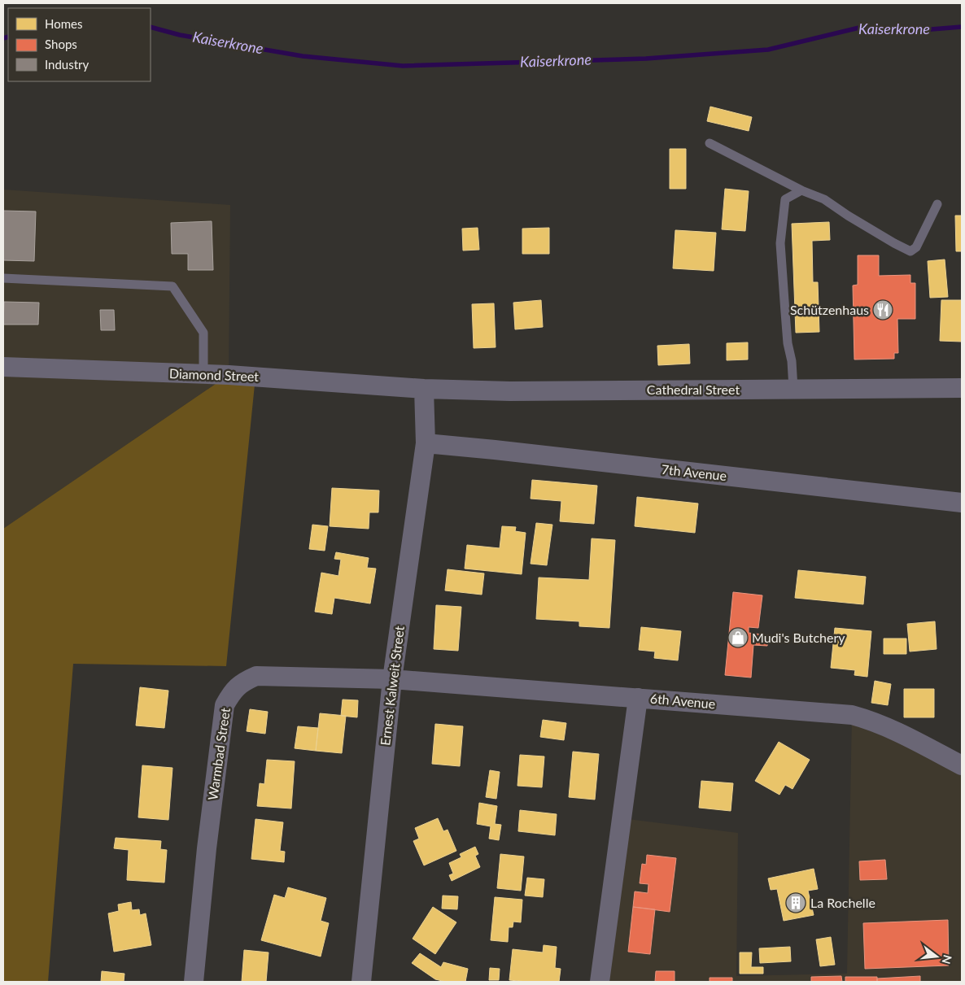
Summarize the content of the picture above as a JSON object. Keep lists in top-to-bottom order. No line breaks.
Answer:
{"streets":{"street":["Diamond Street","Cathedral Street","7th Avenue","Ernest Kalweit Street","6th Avenue","Warmbad Street"]},"crossings":[["Diamond Street","Cathedral Street"],["Diamond Street","Ernest Kalweit Street"],["Cathedral Street","Ernest Kalweit Street"],["7th Avenue","Ernest Kalweit Street"],["Ernest Kalweit Street","6th Avenue"],["Ernest Kalweit Street","Warmbad Street"],["6th Avenue","Warmbad Street"]],"water":["Kaiserkrone"],"places":{"restaurant":["Schützenhaus"],"shop":["Mudi's Butchery"],"building":["La Rochelle"]},"legend":["Homes","Shops","Industry"],"north":"right"}
